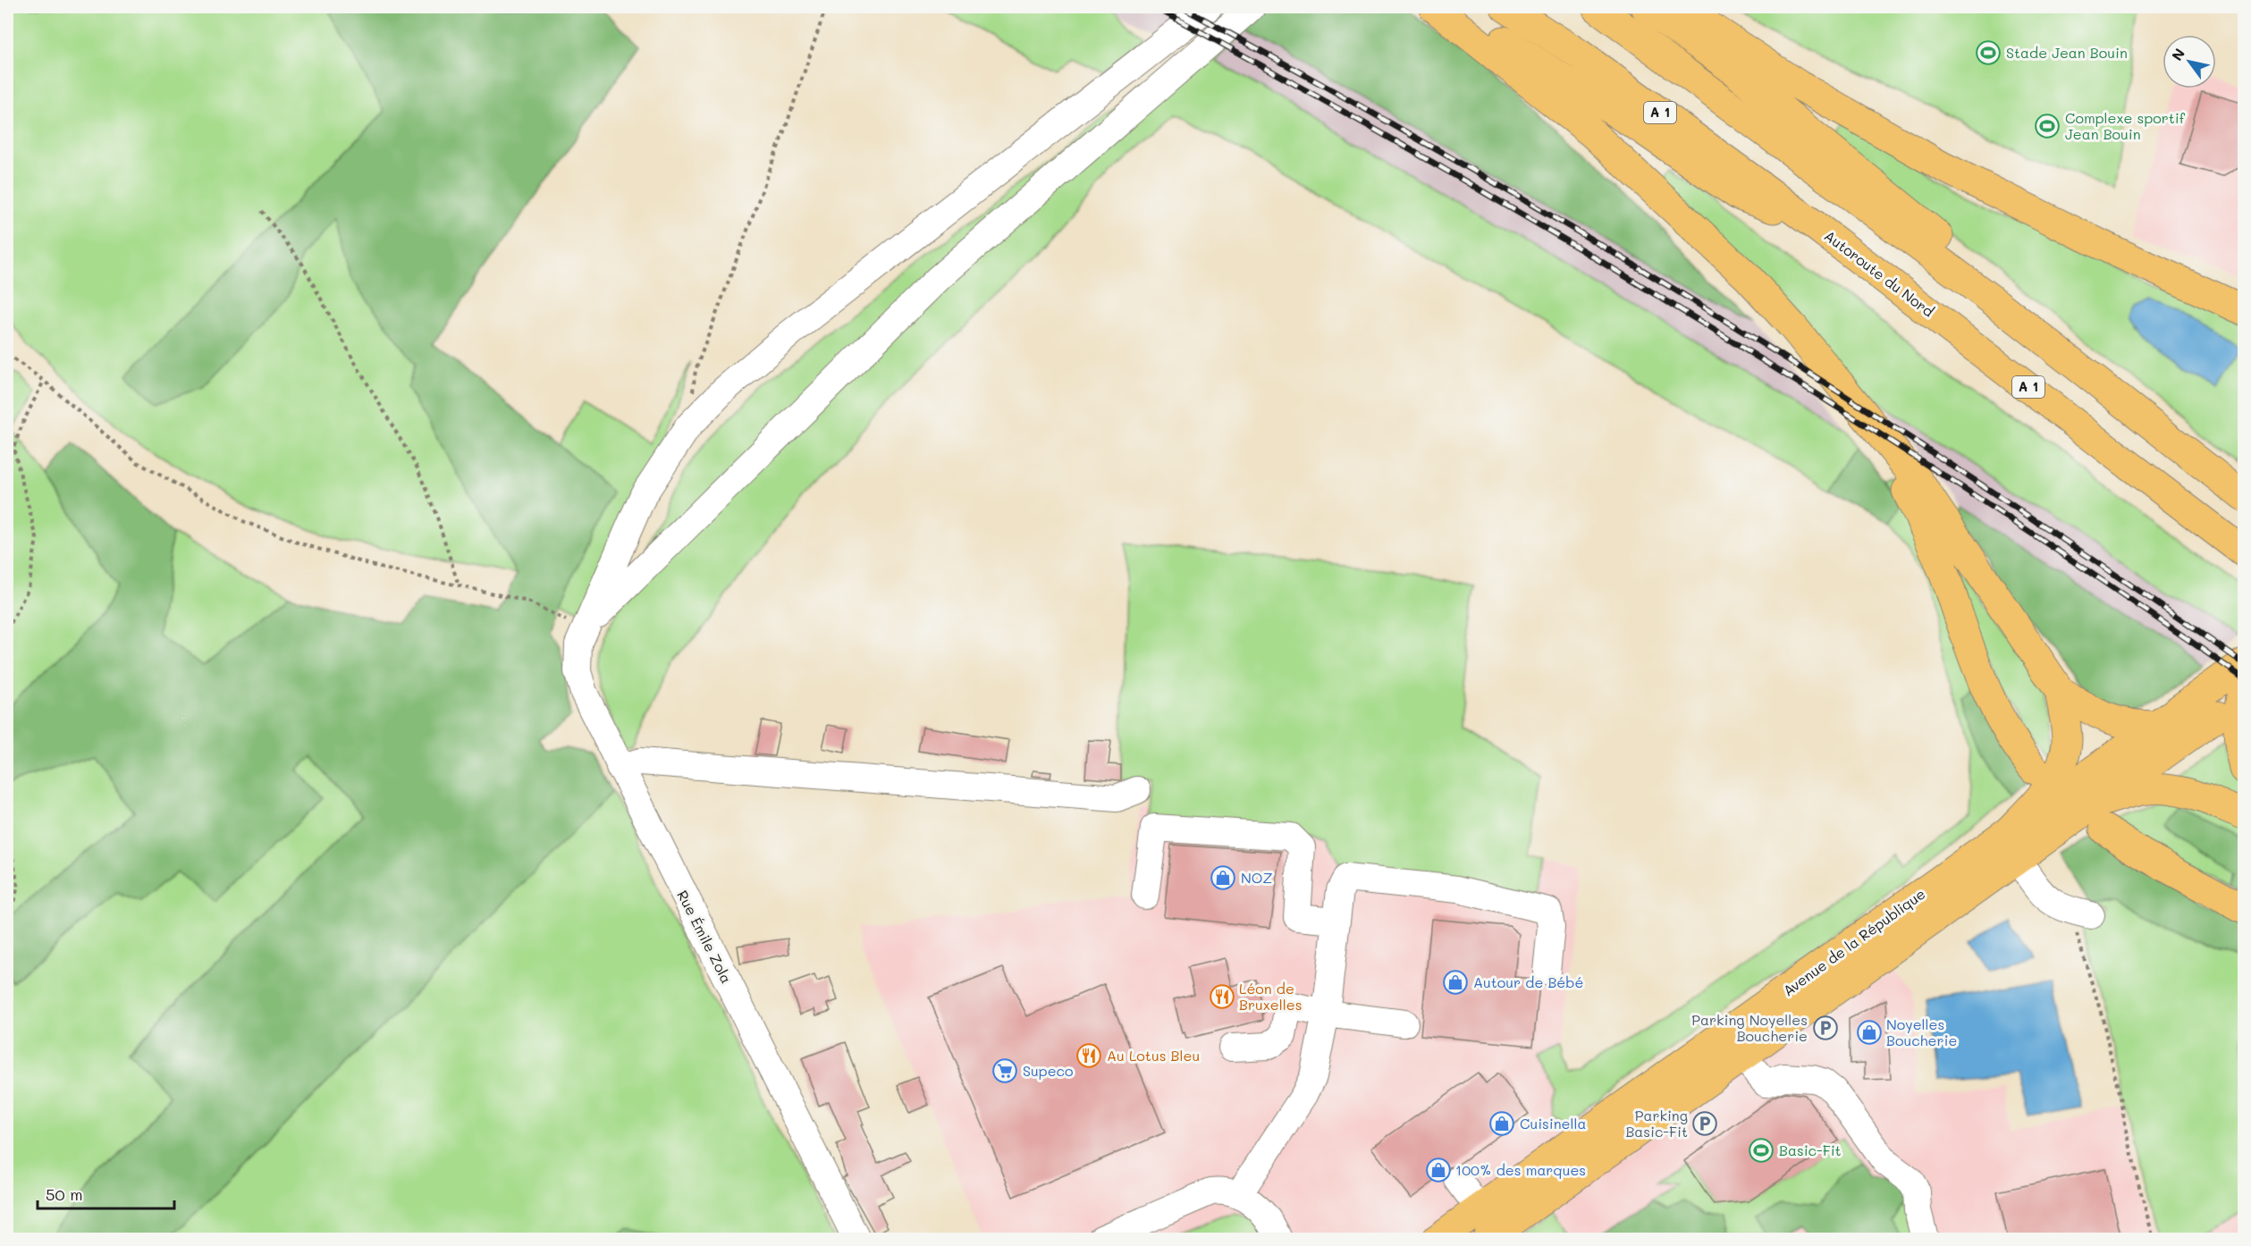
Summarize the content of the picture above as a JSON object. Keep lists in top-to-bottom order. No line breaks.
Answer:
{"streets":{"main road":["A 1","Autoroute du Nord","Avenue de la République"],"street":["Rue Émile Zola"]},"places":{"sports":["Stade Jean Bouin","Complexe sportif Jean Bouin","Basic-Fit"],"shop":["NOZ","Autour de Bébé","Noyelles Boucherie","Cuisinella","100% des marques"],"restaurant":["Léon de Bruxelles","Au Lotus Bleu"],"parking":["Parking Noyelles Boucherie","Parking Basic-Fit"],"supermarket":["Supeco"]},"scale_bar":"50 m","north":"top left"}
